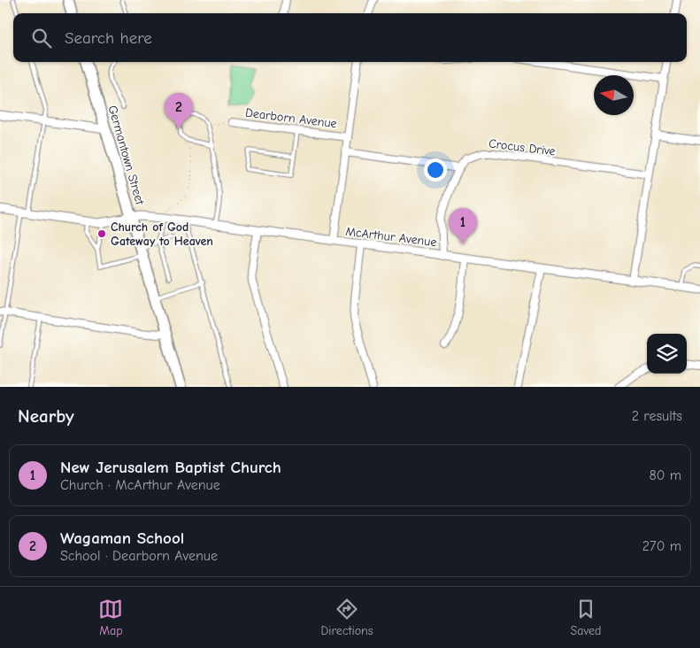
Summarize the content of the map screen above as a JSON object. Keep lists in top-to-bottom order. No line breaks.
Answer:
{"streets":{"main road":["Germantown Street"],"street":["Dearborn Avenue","Crocus Drive","McArthur Avenue"]},"crossings":[["Germantown Street","McArthur Avenue"]],"places":["Church of God Gateway to Heaven"],"north":"left","page":{"search":"Search here","pins":["2","1"],"heading":["Nearby","2 results"],"list":[{"mark":"1","name":"New Jerusalem Baptist Church","note":"Church · McArthur Avenue","value":"80 m"},{"mark":"2","name":"Wagaman School","note":"School · Dearborn Avenue","value":"270 m"}],"nav":["Map","Directions","Saved"]}}
